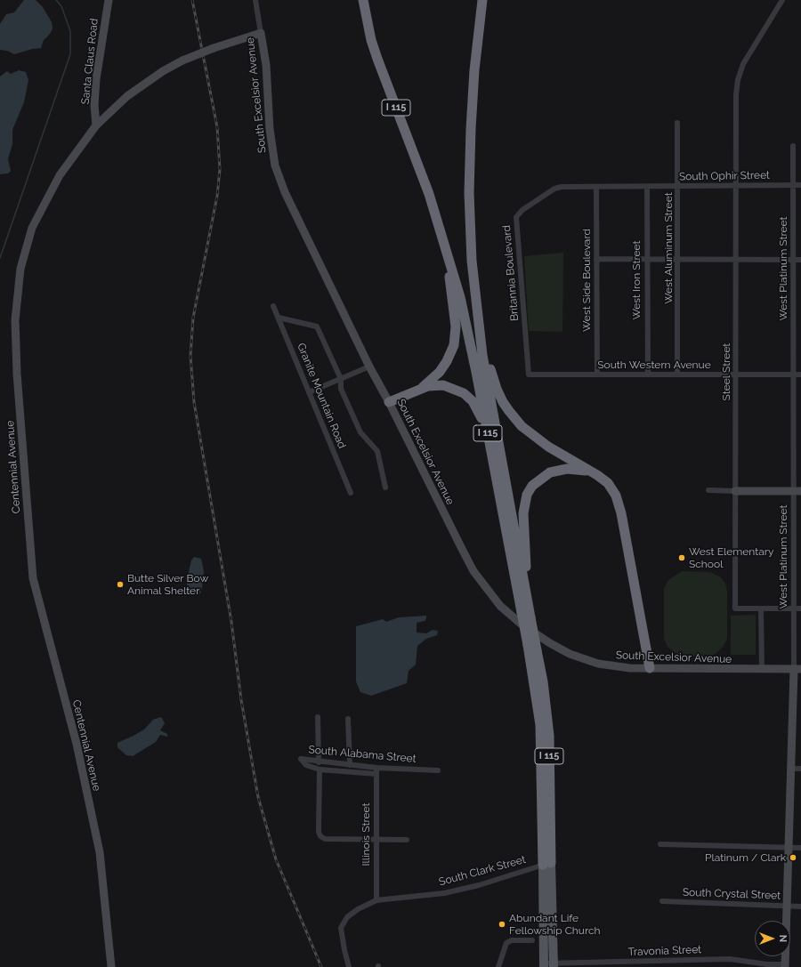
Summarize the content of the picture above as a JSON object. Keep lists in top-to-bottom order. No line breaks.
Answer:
{"streets":{"highway":["I 115"],"street":["Santa Claus Road","South Excelsior Avenue","South Ophir Street","West Aluminum Street","West Platinum Street","Britannia Boulevard","West Side Boulevard","West Iron Street","South Western Avenue","Steel Street","Granite Mountain Road","Centennial Avenue","South Alabama Street","Illinois Street","South Clark Street","South Crystal Street","Travonia Street"]},"crossings":[["Santa Claus Road","Centennial Avenue"],["South Excelsior Avenue","West Platinum Street"],["South Excelsior Avenue","Centennial Avenue"],["I 115","South Clark Street"],["South Ophir Street","West Aluminum Street"],["South Ophir Street","West Platinum Street"],["South Ophir Street","Britannia Boulevard"],["South Ophir Street","West Side Boulevard"],["South Ophir Street","West Iron Street"],["South Ophir Street","Steel Street"],["West Aluminum Street","South Western Avenue"],["West Platinum Street","South Western Avenue"],["West Platinum Street","South Crystal Street"],["West Platinum Street","Travonia Street"],["Britannia Boulevard","West Side Boulevard"],["Britannia Boulevard","South Western Avenue"],["West Side Boulevard","South Western Avenue"],["West Iron Street","South Western Avenue"],["South Western Avenue","Steel Street"],["South Alabama Street","Illinois Street"],["Illinois Street","South Clark Street"]],"places":["West Elementary School","Butte Silver Bow Animal Shelter","Platinum / Clark","Abundant Life Fellowship Church"],"north":"right"}
